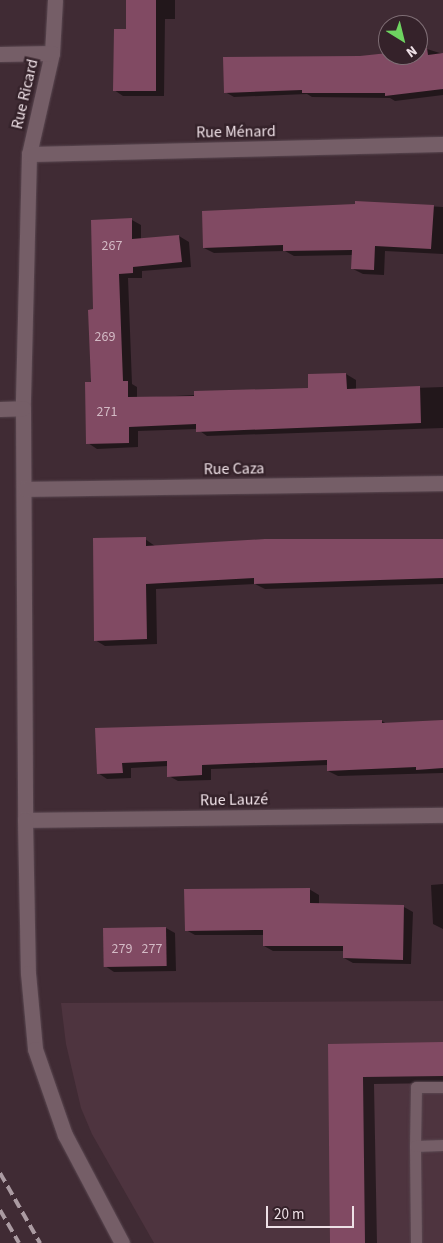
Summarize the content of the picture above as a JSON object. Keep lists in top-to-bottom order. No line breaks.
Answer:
{"streets":{"street":["Rue Ricard","Rue Ménard","Rue Caza","Rue Lauzé"]},"crossings":[["Rue Ricard","Rue Ménard"],["Rue Ricard","Rue Caza"],["Rue Ricard","Rue Lauzé"]],"house_numbers":["267","269","271","279","277"],"scale_bar":"20 m","north":"bottom right"}
